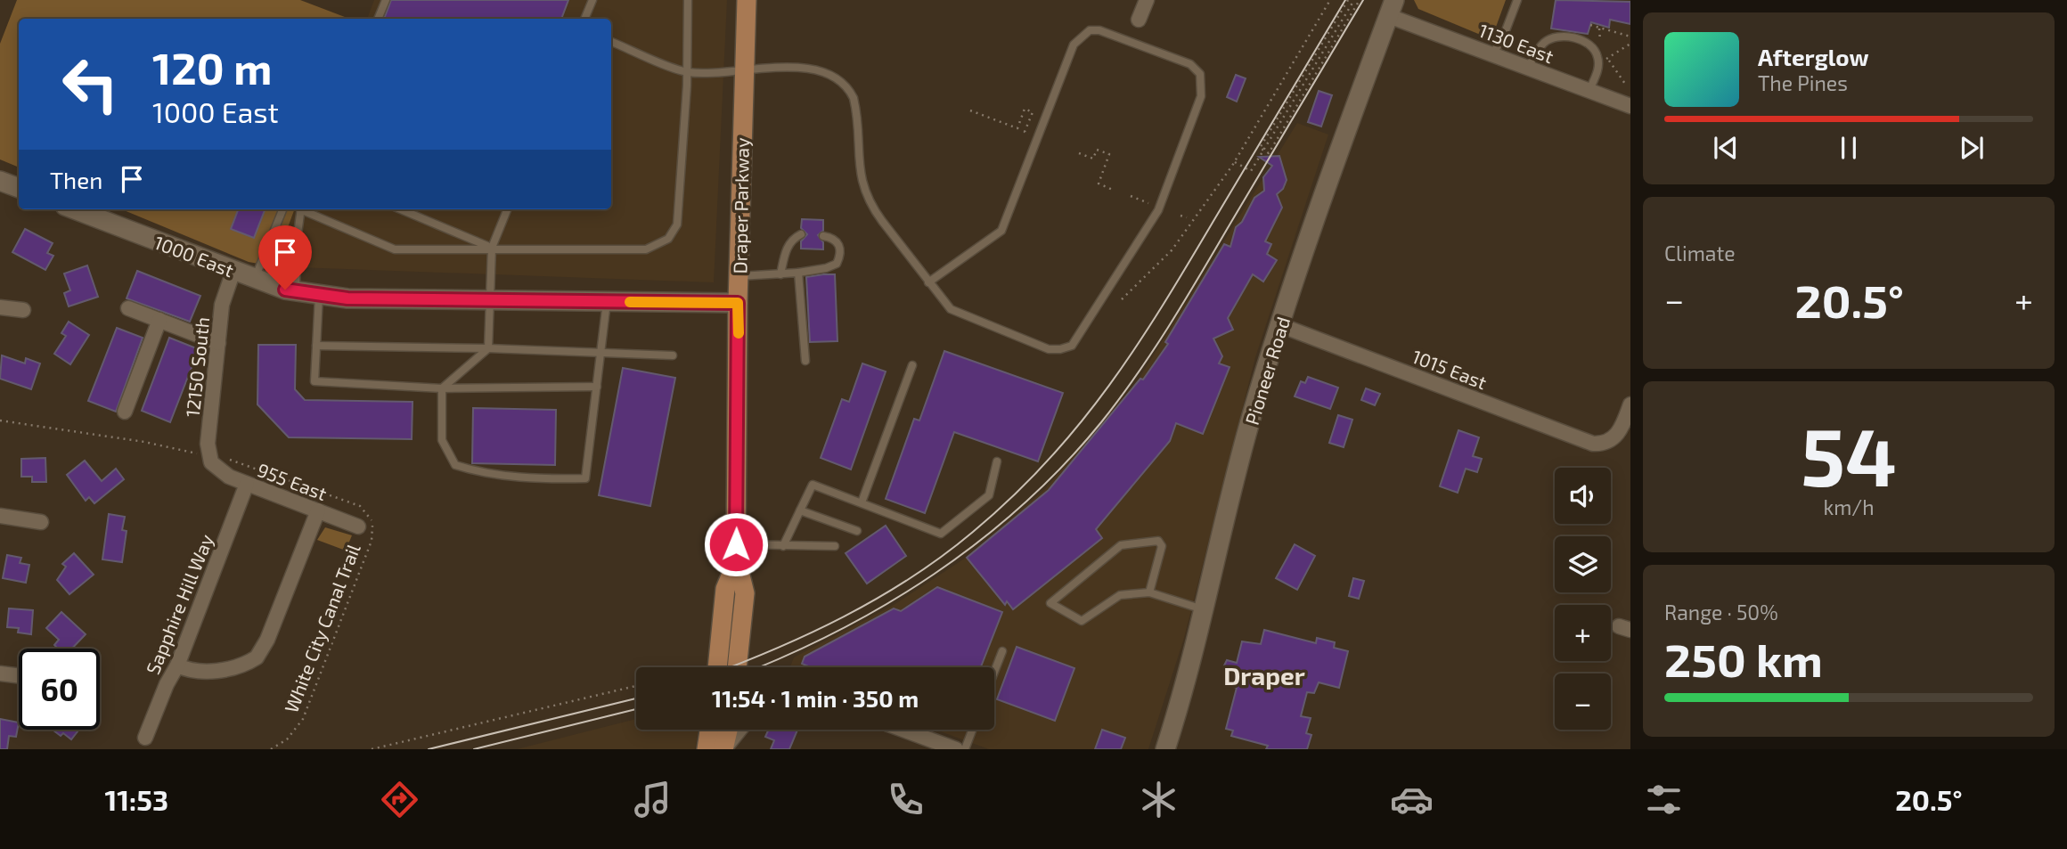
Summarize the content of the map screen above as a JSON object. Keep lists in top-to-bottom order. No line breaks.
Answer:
{"streets":{"main road":["Draper Parkway"],"street":["1130 East","1000 East","12150 South","1015 East","Pioneer Road","955 East","Sapphire Hill Way"],"path":["White City Canal Trail"]},"crossings":[["1130 East","Pioneer Road"],["Draper Parkway","1000 East"],["1000 East","12150 South"],["12150 South","955 East"],["12150 South","White City Canal Trail"],["1015 East","Pioneer Road"],["955 East","Sapphire Hill Way"],["955 East","White City Canal Trail"]],"districts":["Draper"],"page":{"turn":["120 m","1000 East"],"song":["Afterglow","The Pines"],"then":"Then","tile":["Climate",["54","km/h"],["Range · 50%","250 km"]],"heat":["−","20.5°","+"],"map_buttons":["+","−"],"limit":"60","trip":"11:54 · 1 min · 350 m","tabs":["11:53","20.5°"]}}
